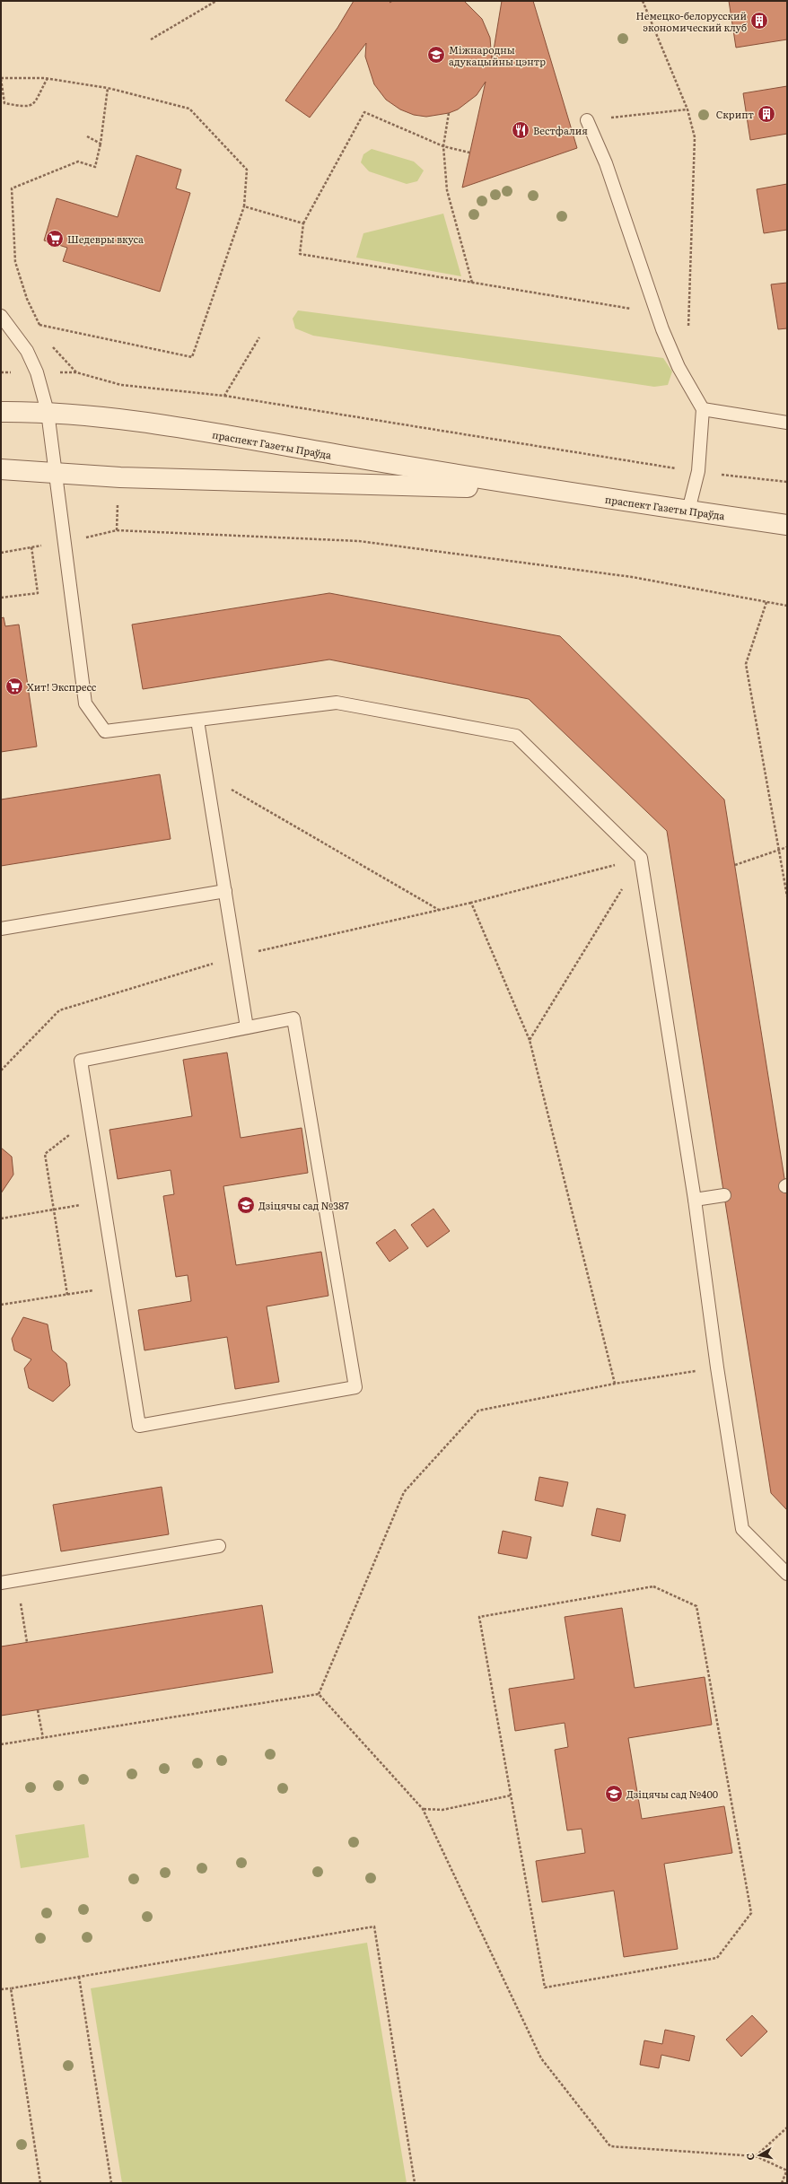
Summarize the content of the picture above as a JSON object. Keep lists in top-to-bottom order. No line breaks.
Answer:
{"streets":{"street":["праспект Газеты Праўда"]},"places":{"building":["Немецко-белорусский экономический клуб","Скрипт"],"school or university":["Міжнародны адукацыйны цэнтр","Дзіцячы сад №387","Дзіцячы сад №400"],"restaurant":["Вестфалия"],"supermarket":["Шедевры вкуса","Хит! Экспресс"]},"north":"left"}
